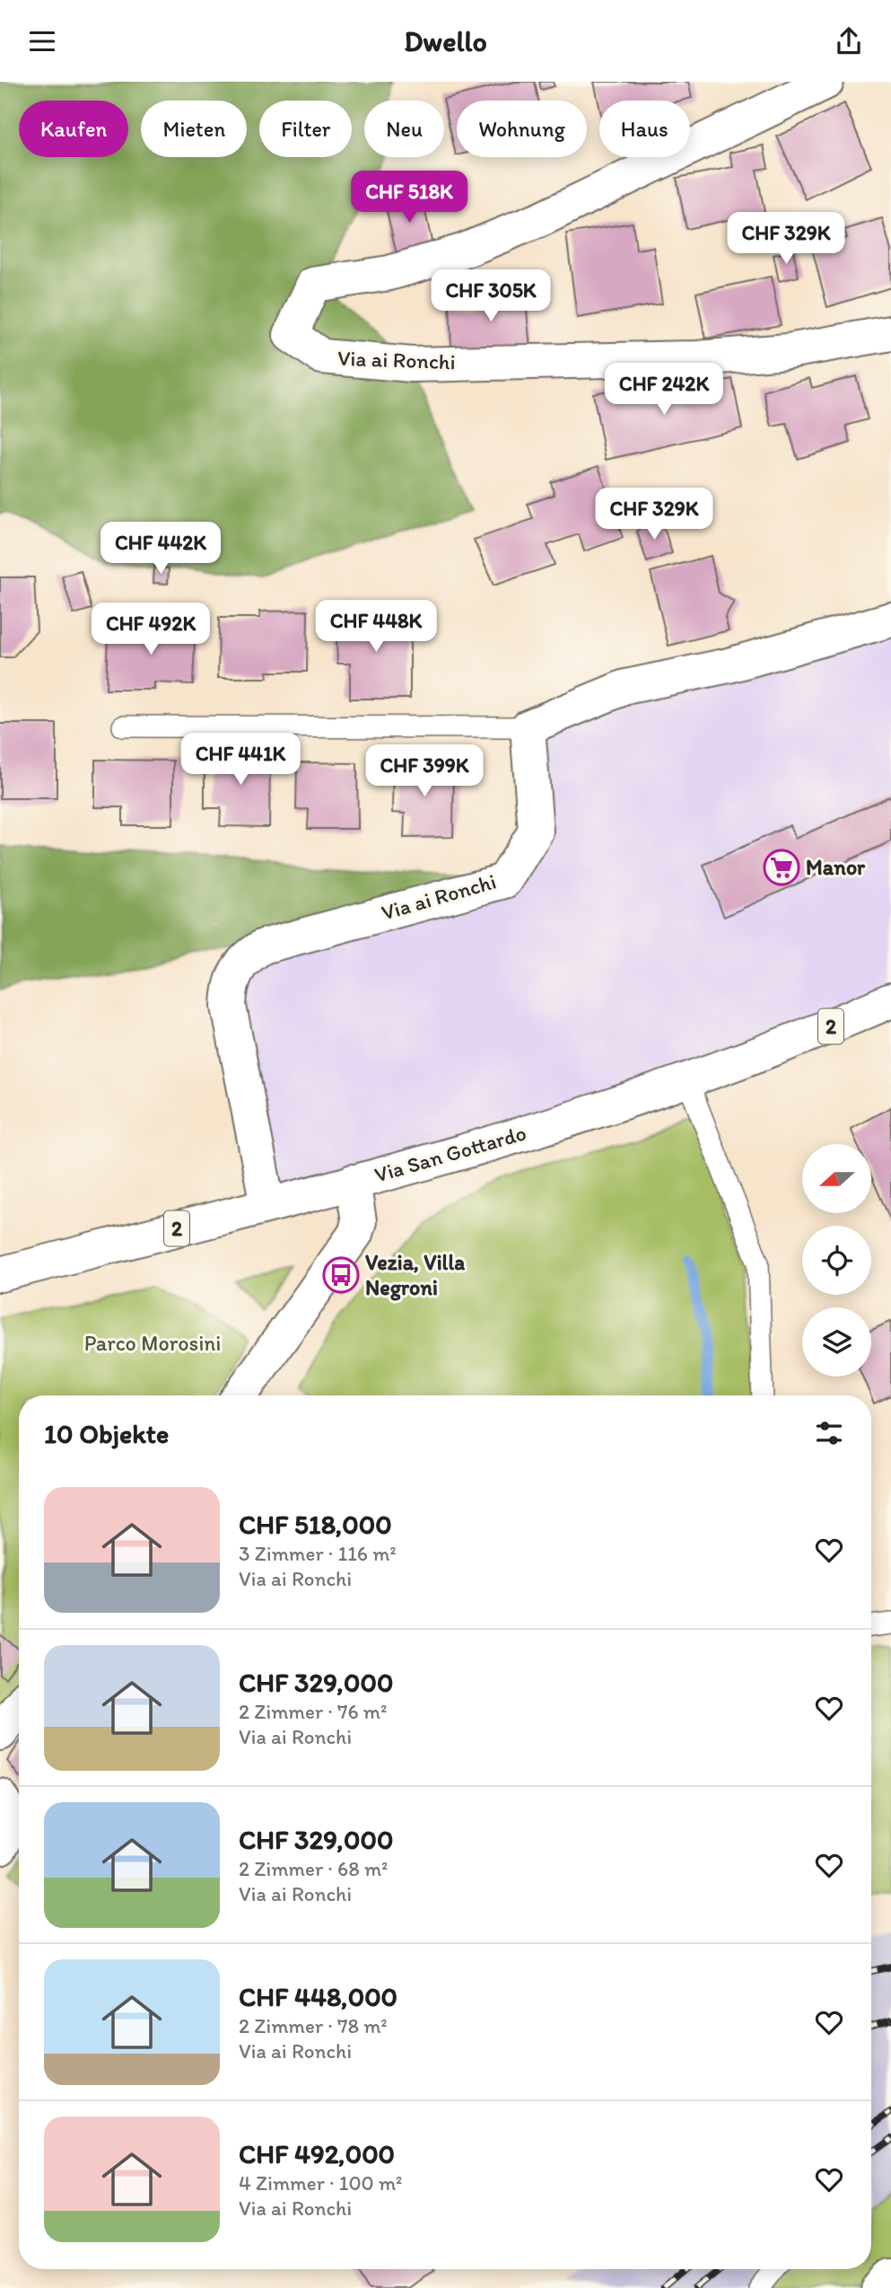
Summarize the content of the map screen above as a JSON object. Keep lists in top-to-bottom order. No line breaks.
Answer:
{"streets":{"street":["Via ai Ronchi","2","Via San Gottardo"]},"crossings":[["Via ai Ronchi","Via San Gottardo"]],"parks":["Parco Morosini"],"places":{"supermarket":["Manor"],"bus stop":["Vezia, Villa Negroni"]},"north":"left","page":{"header":"Dwello","chip":["Kaufen","Mieten","Filter","Neu","Wohnung","Haus"],"price":["CHF 518K","CHF 329K","CHF 305K","CHF 242K","CHF 329K","CHF 442K","CHF 448K","CHF 492K","CHF 441K","CHF 399K"],"heading":"10 Objekte","list":[{"name":"CHF 518,000","note":"3 Zimmer · 116 m² · Via ai Ronchi"},{"name":"CHF 329,000","note":"2 Zimmer · 76 m² · Via ai Ronchi"},{"name":"CHF 329,000","note":"2 Zimmer · 68 m² · Via ai Ronchi"},{"name":"CHF 448,000","note":"2 Zimmer · 78 m² · Via ai Ronchi"},{"name":"CHF 492,000","note":"4 Zimmer · 100 m² · Via ai Ronchi"}]}}
